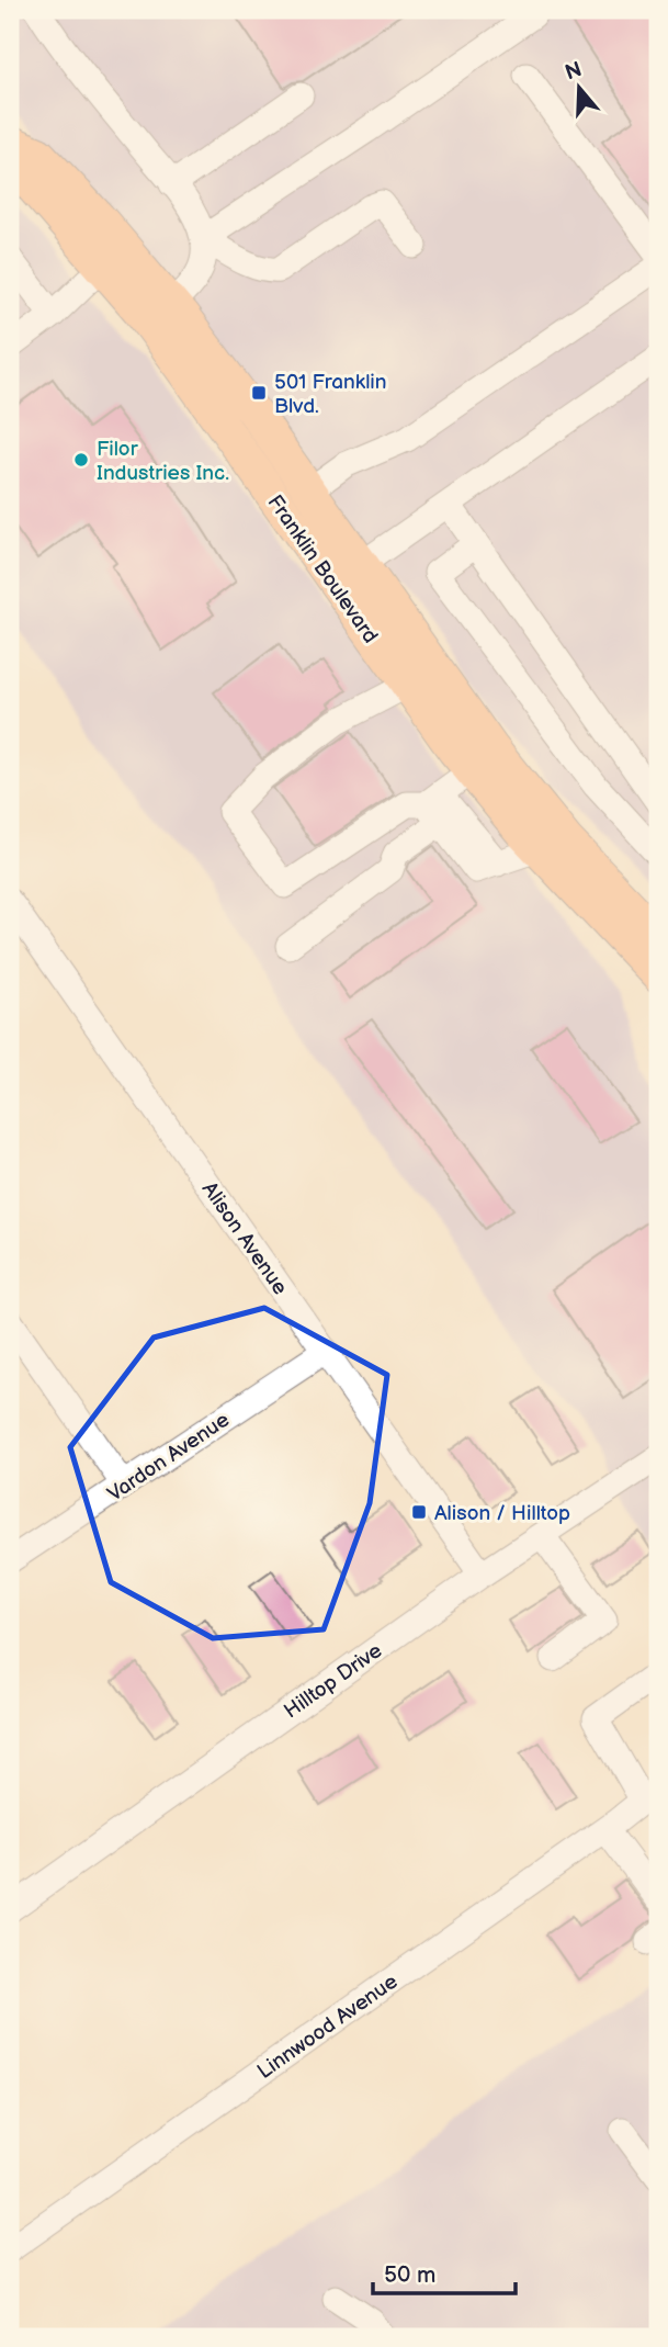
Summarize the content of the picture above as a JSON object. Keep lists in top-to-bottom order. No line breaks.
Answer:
{"streets":{"main road":["Franklin Boulevard"],"street":["Alison Avenue","Vardon Avenue","Hilltop Drive","Linnwood Avenue"]},"crossings":[["Alison Avenue","Vardon Avenue"],["Alison Avenue","Hilltop Drive"]],"places":{"transit":["501 Franklin Blvd.","Alison / Hilltop"],"other":["Filor Industries Inc."]},"scale_bar":"50 m","north":"top"}
